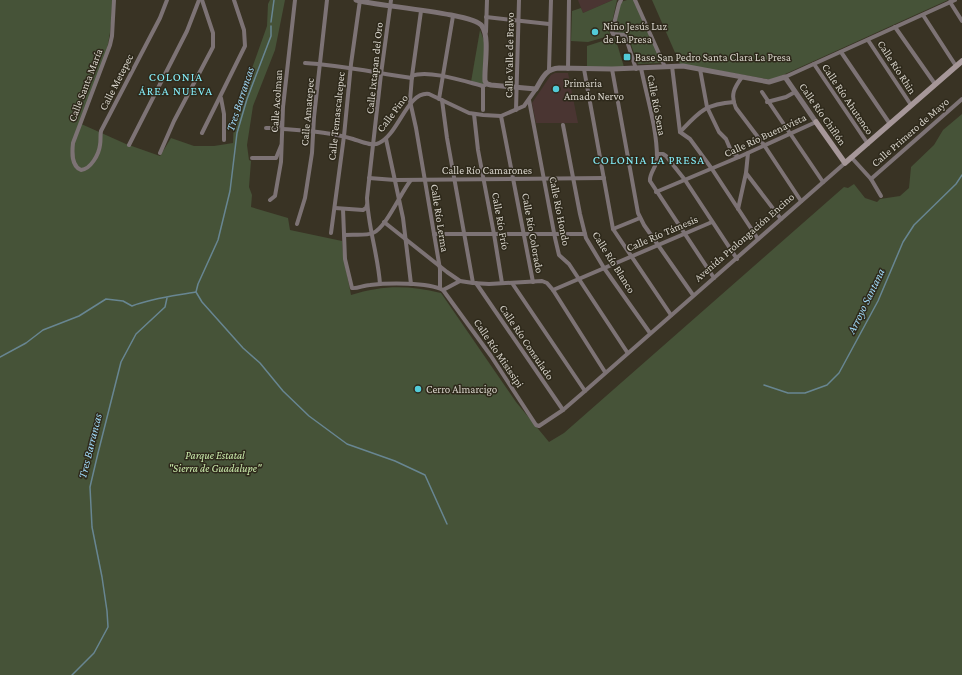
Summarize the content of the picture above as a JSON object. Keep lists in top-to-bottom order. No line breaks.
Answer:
{"streets":{"main road":["Calle Río Chiflón","Avenida Prolongación Encino"],"street":["Calle Valle de Bravo","Calle Río Rhin","Calle Ixtapan del Oro","Calle Metepec","Calle Santa María","Calle Río Ahutenco","Calle Acolman","Calle Río Sena","Calle Amatepec","Calle Pino","Calle Temascaltepec","Calle Primero de Mayo","Calle Río Buenavista","Calle Río Camarones","Calle Río Hondo","Calle Río Lerma","Calle Río Frío","Calle Río Colorado","Calle Río Támesis","Calle Río Blanco","Calle Río Consulado","Calle Río Misissipi"]},"crossings":[["Calle Valle de Bravo","Calle Pino"],["Calle Río Rhin","Avenida Prolongación Encino"],["Calle Ixtapan del Oro","Calle Pino"],["Calle Ixtapan del Oro","Calle Río Camarones"],["Calle Metepec","Calle Santa María"],["Calle Río Ahutenco","Avenida Prolongación Encino"],["Calle Pino","Calle Río Hondo"],["Calle Pino","Calle Río Lerma"],["Calle Pino","Calle Río Frío"],["Calle Pino","Calle Río Colorado"],["Calle Pino","Calle Río Consulado"],["Calle Río Chiflón","Calle Río Buenavista"],["Calle Río Chiflón","Avenida Prolongación Encino"],["Calle Primero de Mayo","Avenida Prolongación Encino"],["Calle Río Camarones","Calle Río Hondo"],["Calle Río Camarones","Calle Río Lerma"],["Calle Río Camarones","Calle Río Frío"],["Calle Río Camarones","Calle Río Colorado"],["Calle Río Camarones","Calle Río Blanco"],["Calle Río Camarones","Calle Río Consulado"],["Calle Río Hondo","Calle Río Támesis"],["Calle Río Hondo","Avenida Prolongación Encino"],["Calle Río Lerma","Calle Río Misissipi"],["Calle Río Colorado","Calle Río Támesis"],["Calle Río Támesis","Calle Río Blanco"],["Avenida Prolongación Encino","Calle Río Blanco"],["Avenida Prolongación Encino","Calle Río Consulado"],["Avenida Prolongación Encino","Calle Río Misissipi"]],"districts":["COLONIA ÁREA NUEVA","COLONIA LA PRESA"],"water":["Tres Barrancas","Arroyo Santana"],"parks":["Parque Estatal \"Sierra de Guadalupe\""],"places":{"other":["Niño Jesús Luz de La Presa","Primaria Amado Nervo","Cerro Almarcigo"],"transit":["Base San Pedro Santa Clara La Presa"]}}
